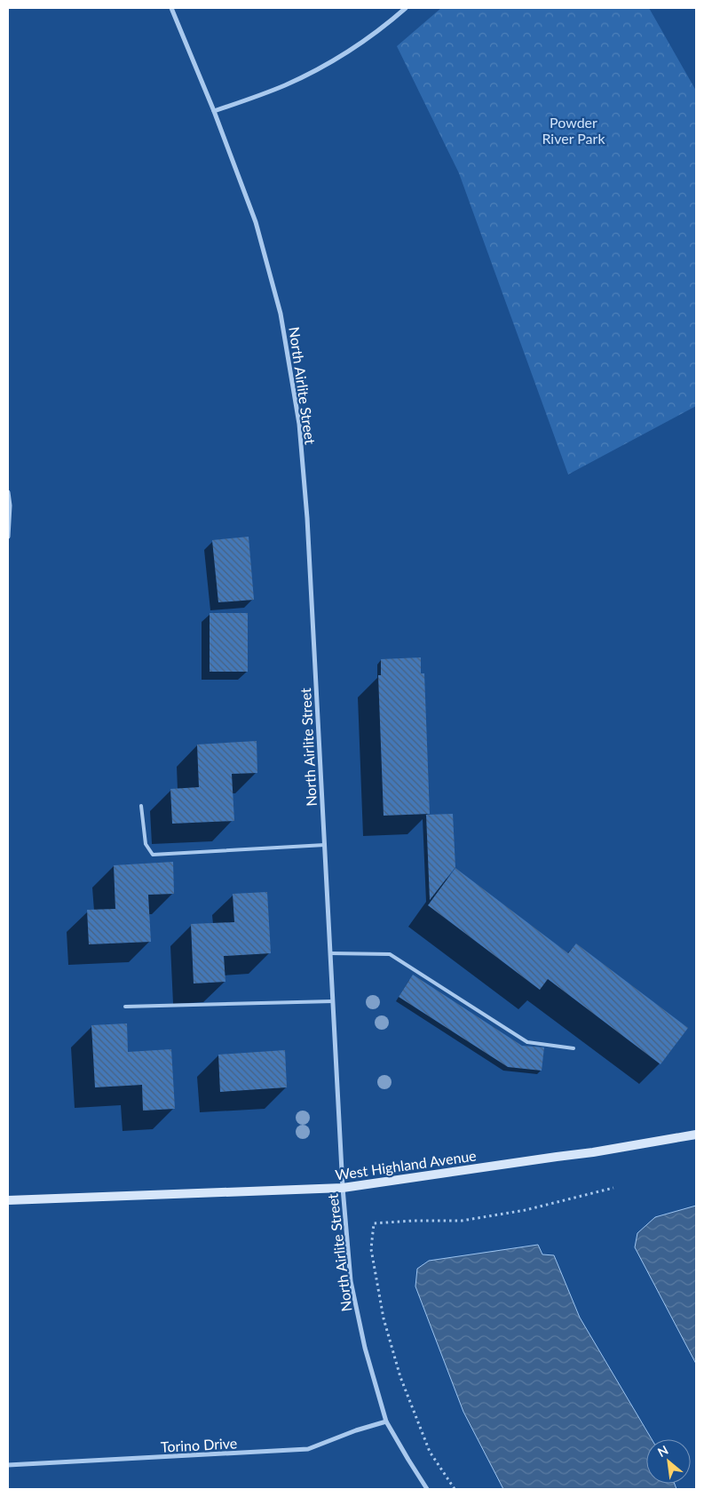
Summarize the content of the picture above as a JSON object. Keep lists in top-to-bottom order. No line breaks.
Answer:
{"streets":{"main road":["West Highland Avenue"],"street":["North Airlite Street","Torino Drive"]},"crossings":[["North Airlite Street","West Highland Avenue"],["North Airlite Street","Torino Drive"]],"parks":["Powder River Park"],"north":"top left"}
